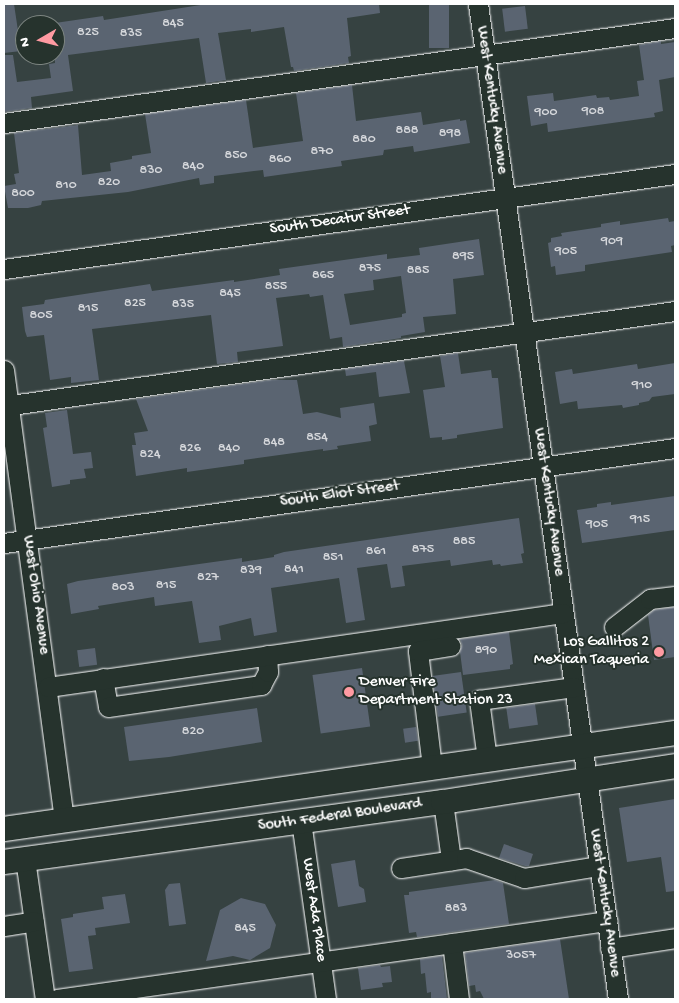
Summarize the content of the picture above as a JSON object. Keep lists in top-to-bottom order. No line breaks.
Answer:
{"streets":{"main road":["South Federal Boulevard"],"street":["West Kentucky Avenue","South Decatur Street","South Eliot Street","West Ohio Avenue","West Ada Place"]},"crossings":[["West Kentucky Avenue","South Decatur Street"],["West Kentucky Avenue","South Eliot Street"],["West Kentucky Avenue","South Federal Boulevard"],["South Eliot Street","West Ohio Avenue"],["South Federal Boulevard","West Ada Place"]],"places":["Los Gallitos 2 Mexican Taqueria","Denver Fire Department Station 23"],"house_numbers":["845","825","835","908","900","888","898","880","870","850","860","840","830","820","810","800","909","905","895","875","885","865","855","845","825","835","815","805","910","854","848","826","840","824","915","905","885","875","861","851","841","839","827","815","803","890","820","883","845","3057"],"north":"left"}
